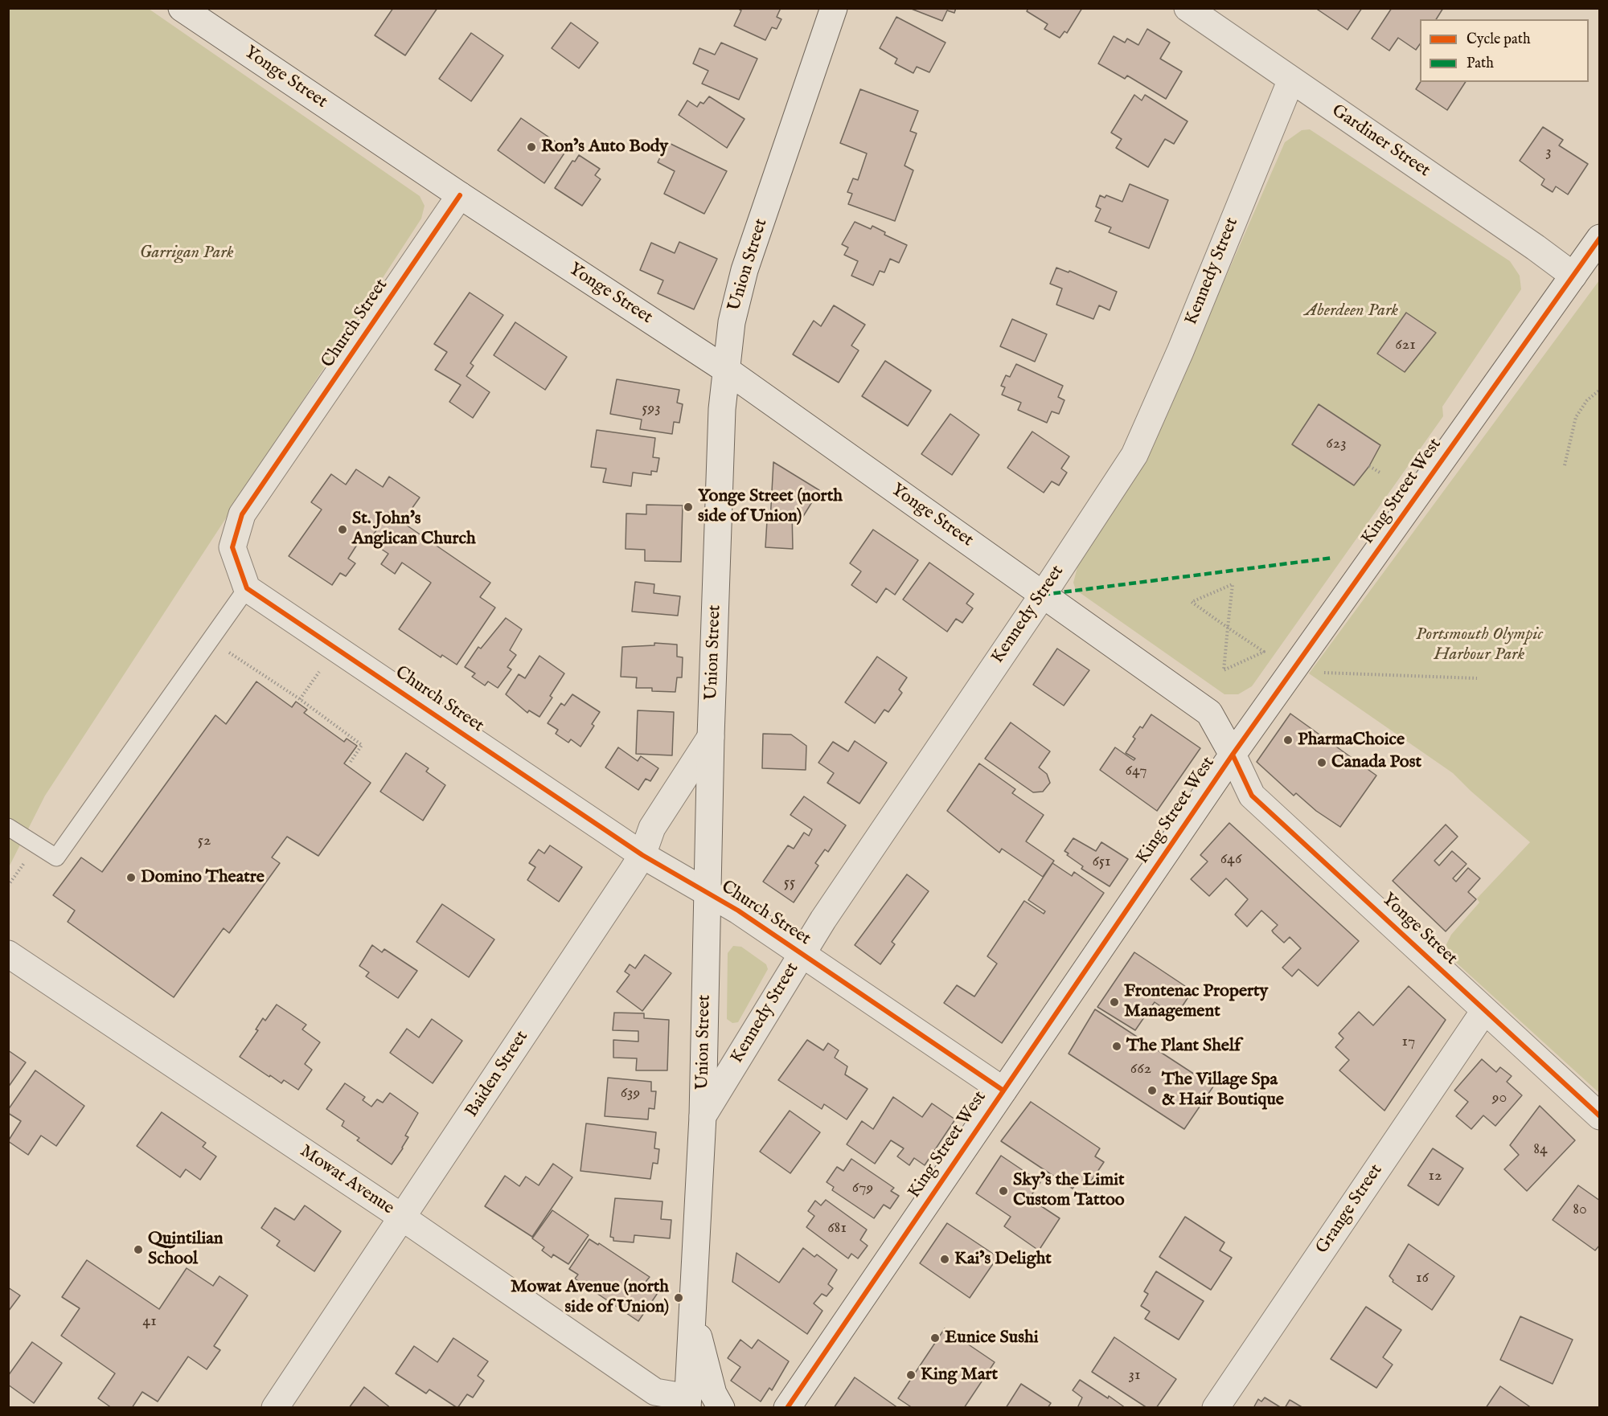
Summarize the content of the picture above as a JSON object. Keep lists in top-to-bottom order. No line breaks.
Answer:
{"streets":{"street":["Yonge Street","Gardiner Street","Union Street","Kennedy Street","Church Street","King Street West","Baiden Street","Mowat Avenue","Grange Street"]},"crossings":[["Yonge Street","Union Street"],["Yonge Street","Kennedy Street"],["Yonge Street","Church Street"],["Yonge Street","King Street West"],["Yonge Street","Grange Street"],["Gardiner Street","Kennedy Street"],["Gardiner Street","King Street West"],["Union Street","Kennedy Street"],["Union Street","Church Street"],["Union Street","Baiden Street"],["Union Street","Mowat Avenue"],["Kennedy Street","Church Street"],["Church Street","King Street West"],["Church Street","Baiden Street"],["Baiden Street","Mowat Avenue"]],"parks":["Garrigan Park","Aberdeen Park","Portsmouth Olympic Harbour Park"],"places":["Ron’s Auto Body","Yonge Street (north side of Union)","St. John's Anglican Church","PharmaChoice","Canada Post","Domino Theatre","Frontenac Property Management","The Plant Shelf","The Village Spa & Hair Boutique","Sky’s the Limit Custom Tattoo","Quintilian School","Kai’s Delight","Mowat Avenue (north side of Union)","Eunice Sushi","King Mart"],"house_numbers":["3","621","593","623","647","52","646","651","55","17","662","639","90","84","12","679","80","681","16","41","31"],"legend":["Cycle path","Path"]}
